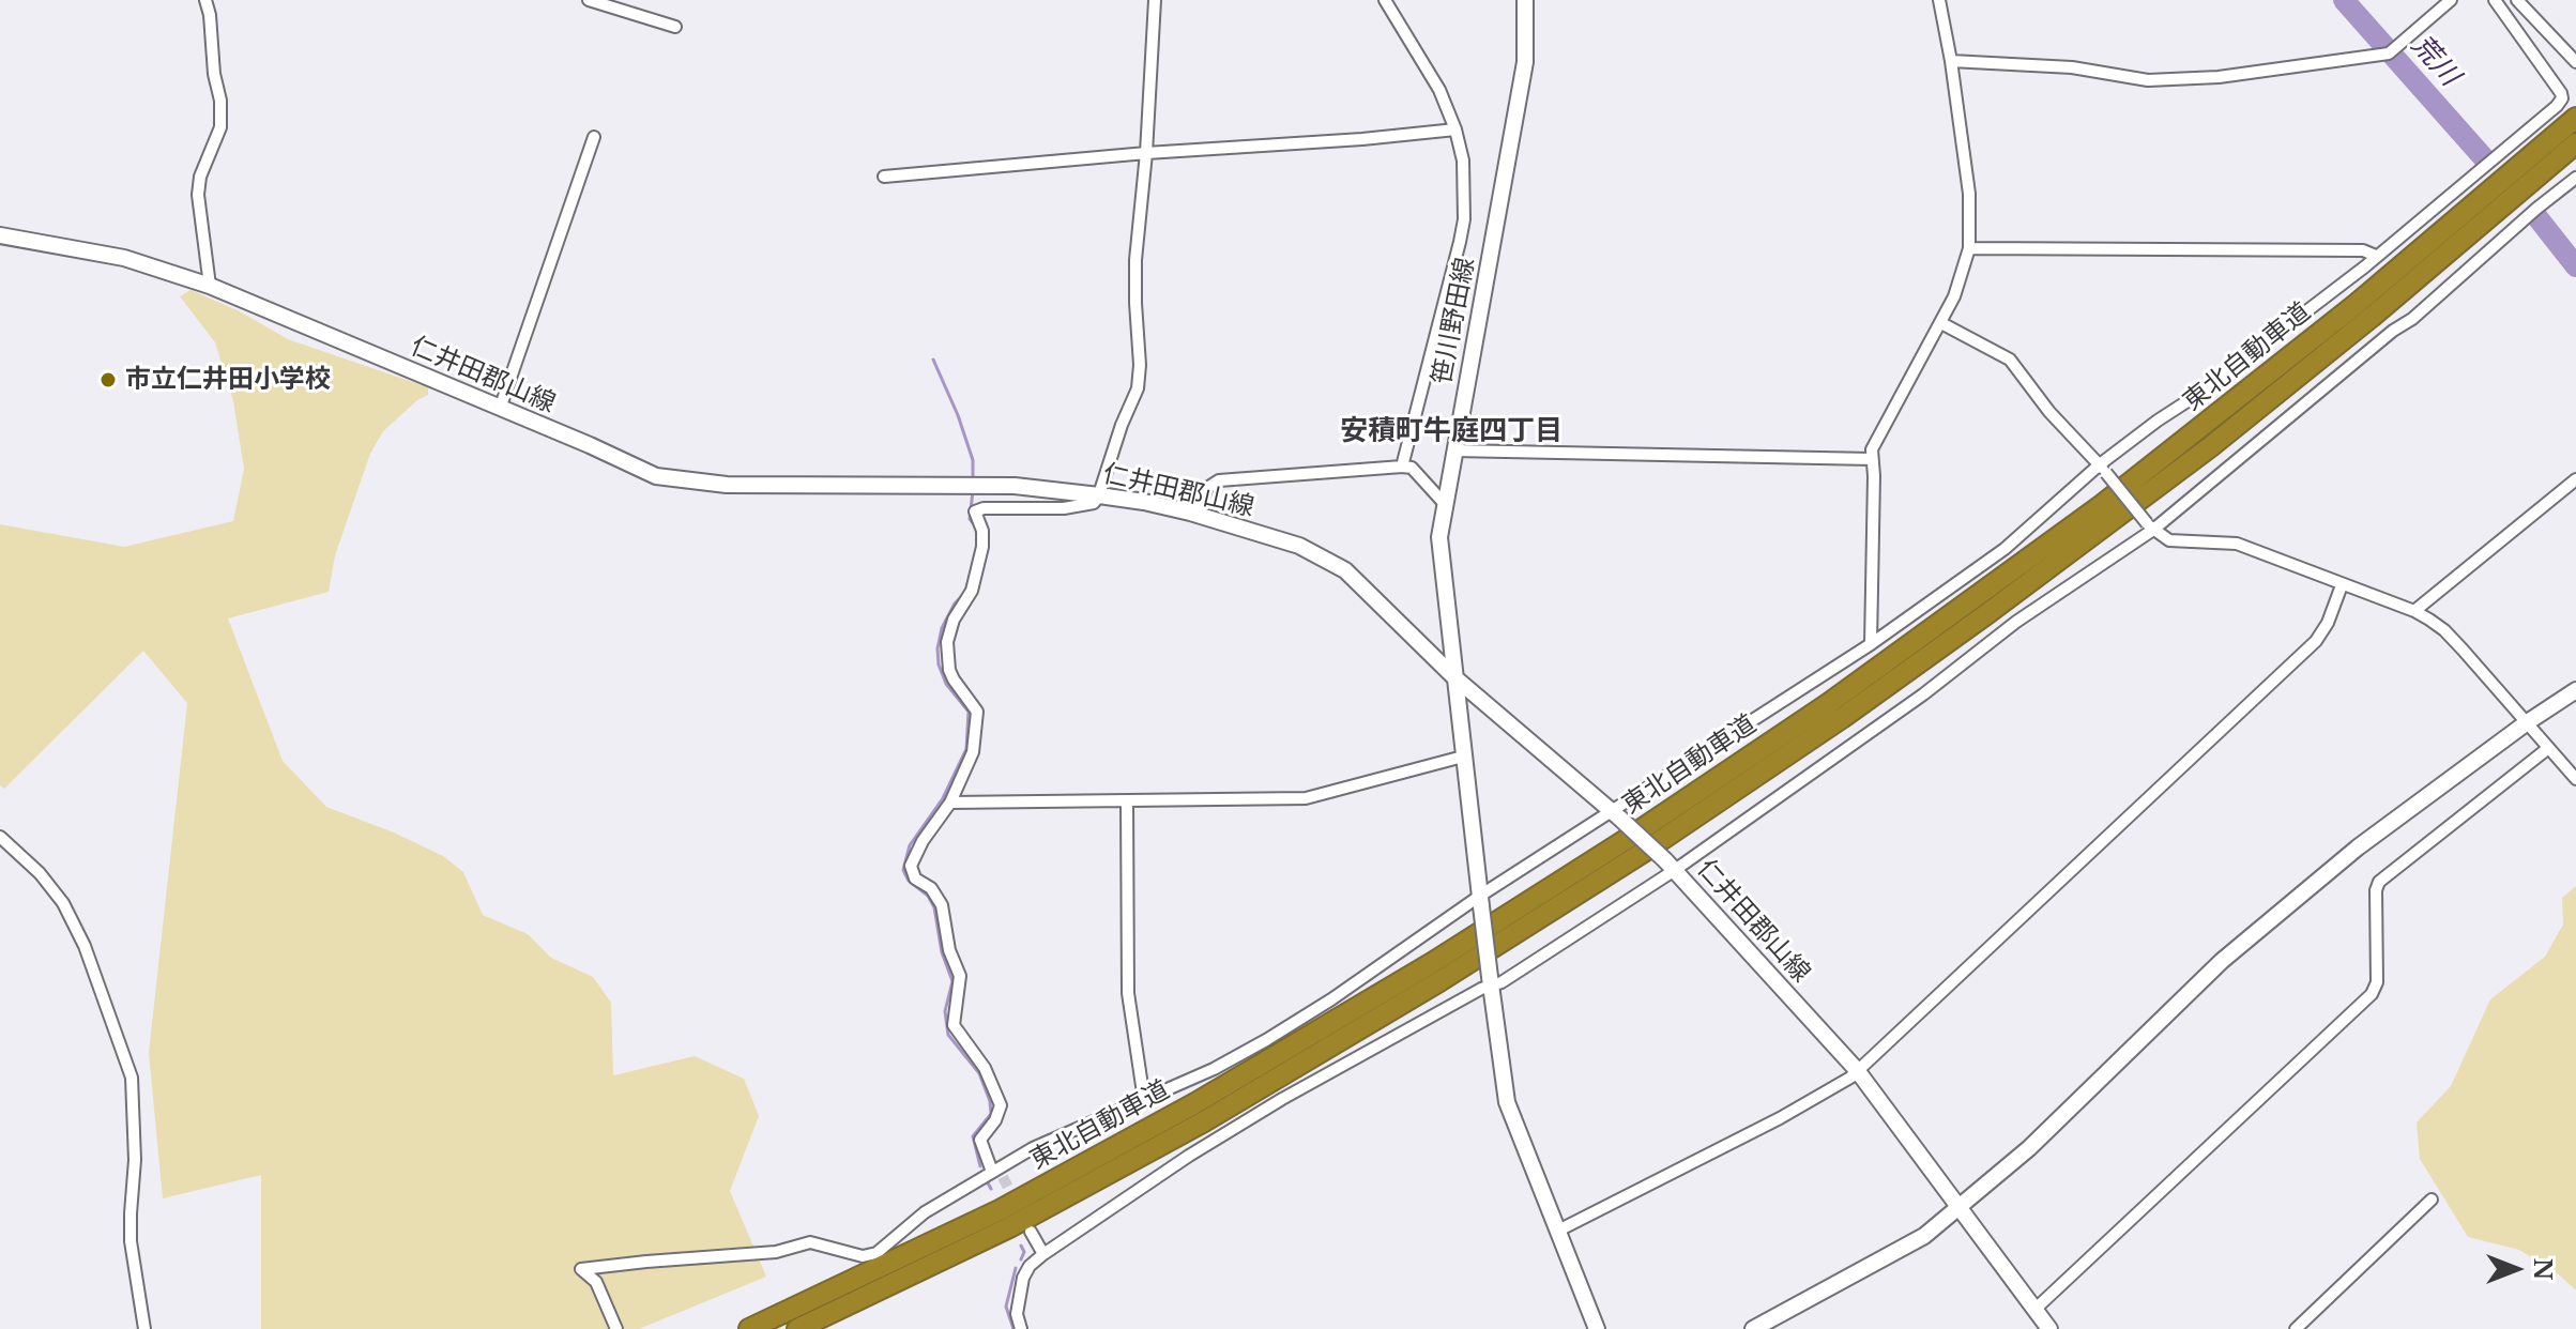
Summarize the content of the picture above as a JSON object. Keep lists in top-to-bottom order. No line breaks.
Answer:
{"streets":{"highway":["東北自動車道"],"main road":["笹川野田線","仁井田郡山線"]},"crossings":[["笹川野田線","仁井田郡山線"]],"districts":["安積町牛庭四丁目"],"water":["荒川"],"places":["市立仁井田小学校"],"north":"right"}
